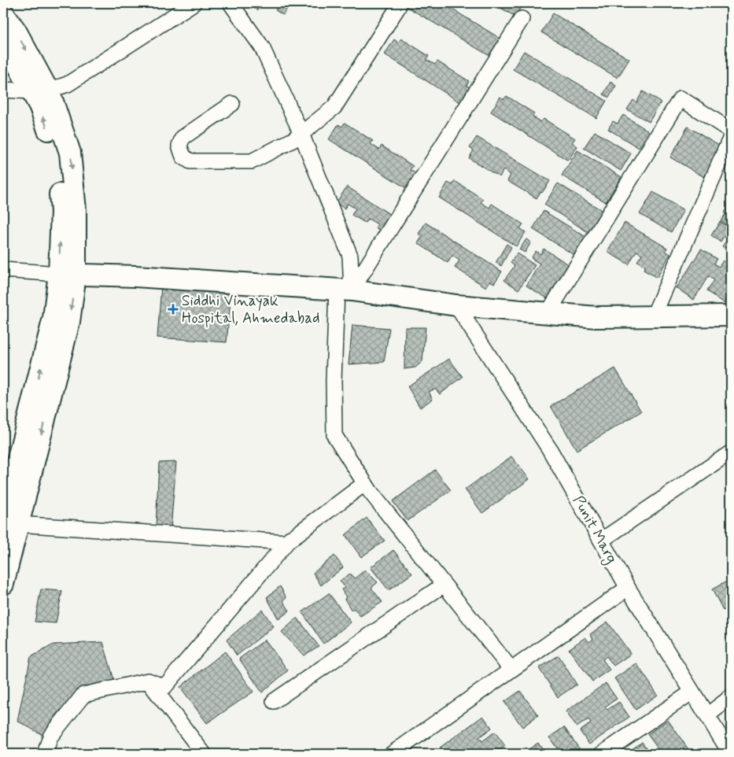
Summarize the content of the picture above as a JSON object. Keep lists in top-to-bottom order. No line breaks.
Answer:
{"streets":{"street":["Punit Marg"]},"places":{"health":["Siddhi Vinayak Hospital, Ahmedabad"]}}
